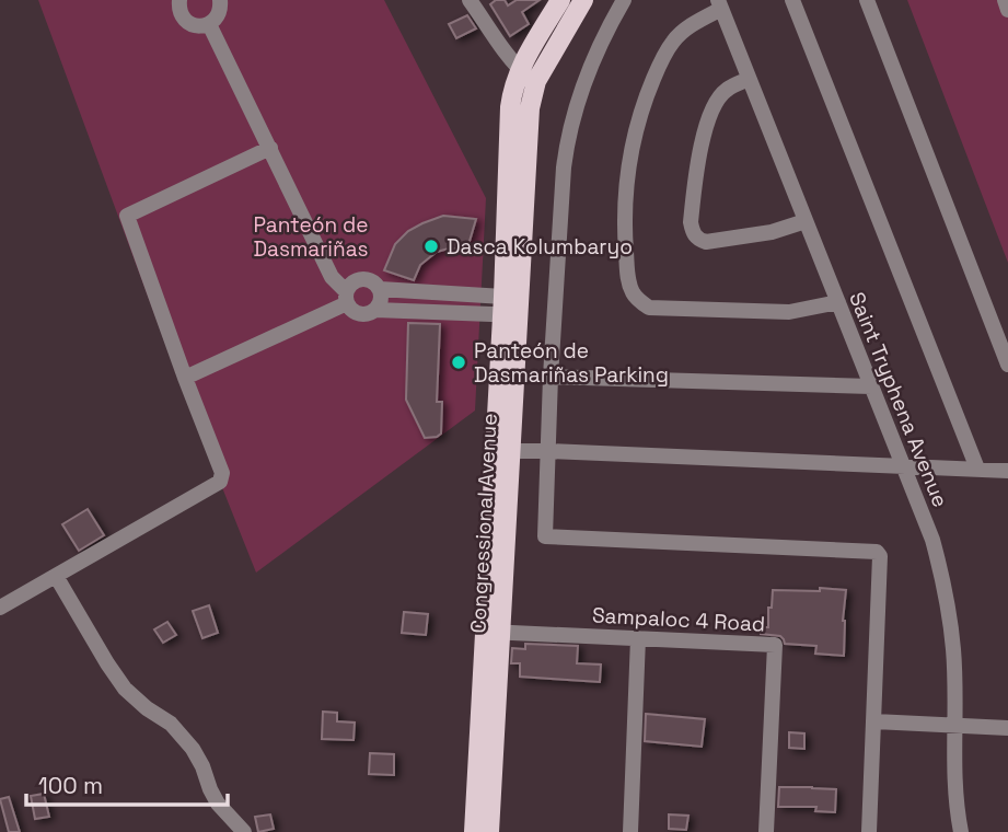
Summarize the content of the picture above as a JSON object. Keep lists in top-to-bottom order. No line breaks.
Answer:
{"streets":{"main road":["Congressional Avenue"],"street":["Saint Tryphena Avenue","Sampaloc 4 Road"]},"crossings":[["Congressional Avenue","Sampaloc 4 Road"]],"parks":["Panteón de Dasmariñas"],"places":["Dasca Kolumbaryo","Panteón de Dasmariñas Parking"],"scale_bar":"100 m"}
